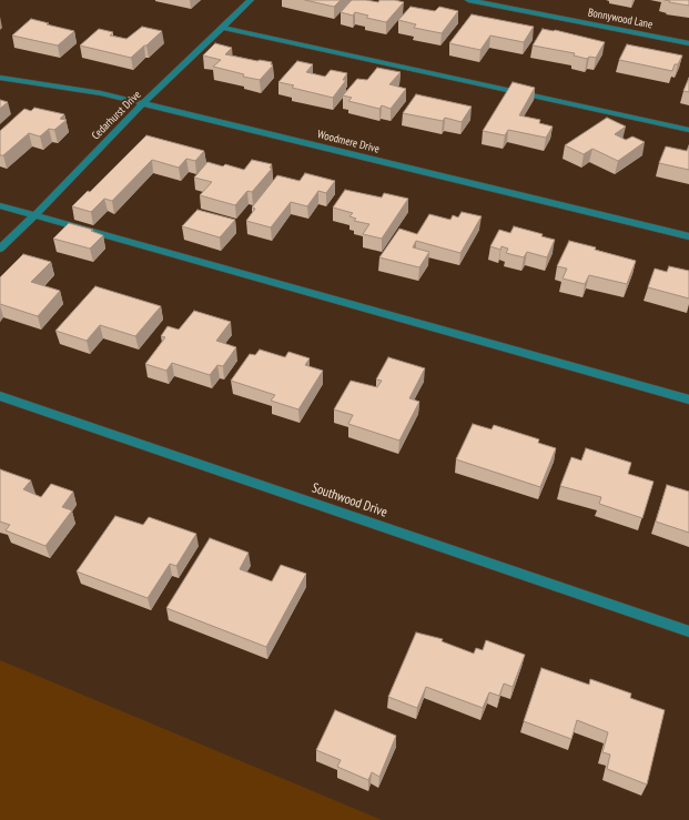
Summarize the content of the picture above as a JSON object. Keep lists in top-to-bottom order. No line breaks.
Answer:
{"streets":{"street":["Bonnywood Lane","Cedarhurst Drive","Woodmere Drive","Southwood Drive"]},"crossings":[["Cedarhurst Drive","Woodmere Drive"]]}
